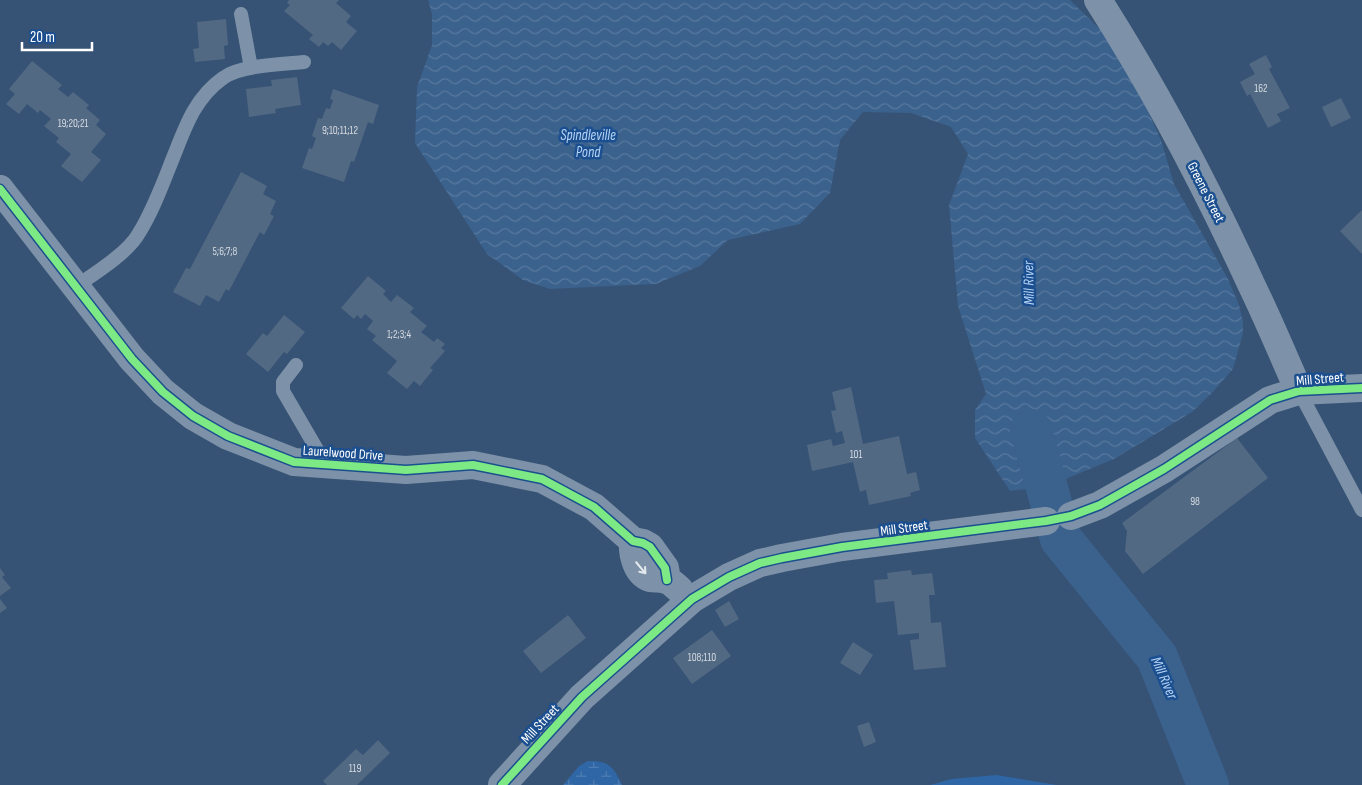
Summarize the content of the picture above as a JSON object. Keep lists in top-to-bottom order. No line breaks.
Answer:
{"streets":{"street":["Greene Street","Mill Street","Laurelwood Drive"]},"crossings":[["Greene Street","Mill Street"],["Mill Street","Laurelwood Drive"]],"water":["Spindleville Pond","Mill River"],"house_numbers":["162","19;20;21","9;10;11;12","5;6;7;8","1;2;3;4","101","98","108;110","119"],"scale_bar":"20 m"}
